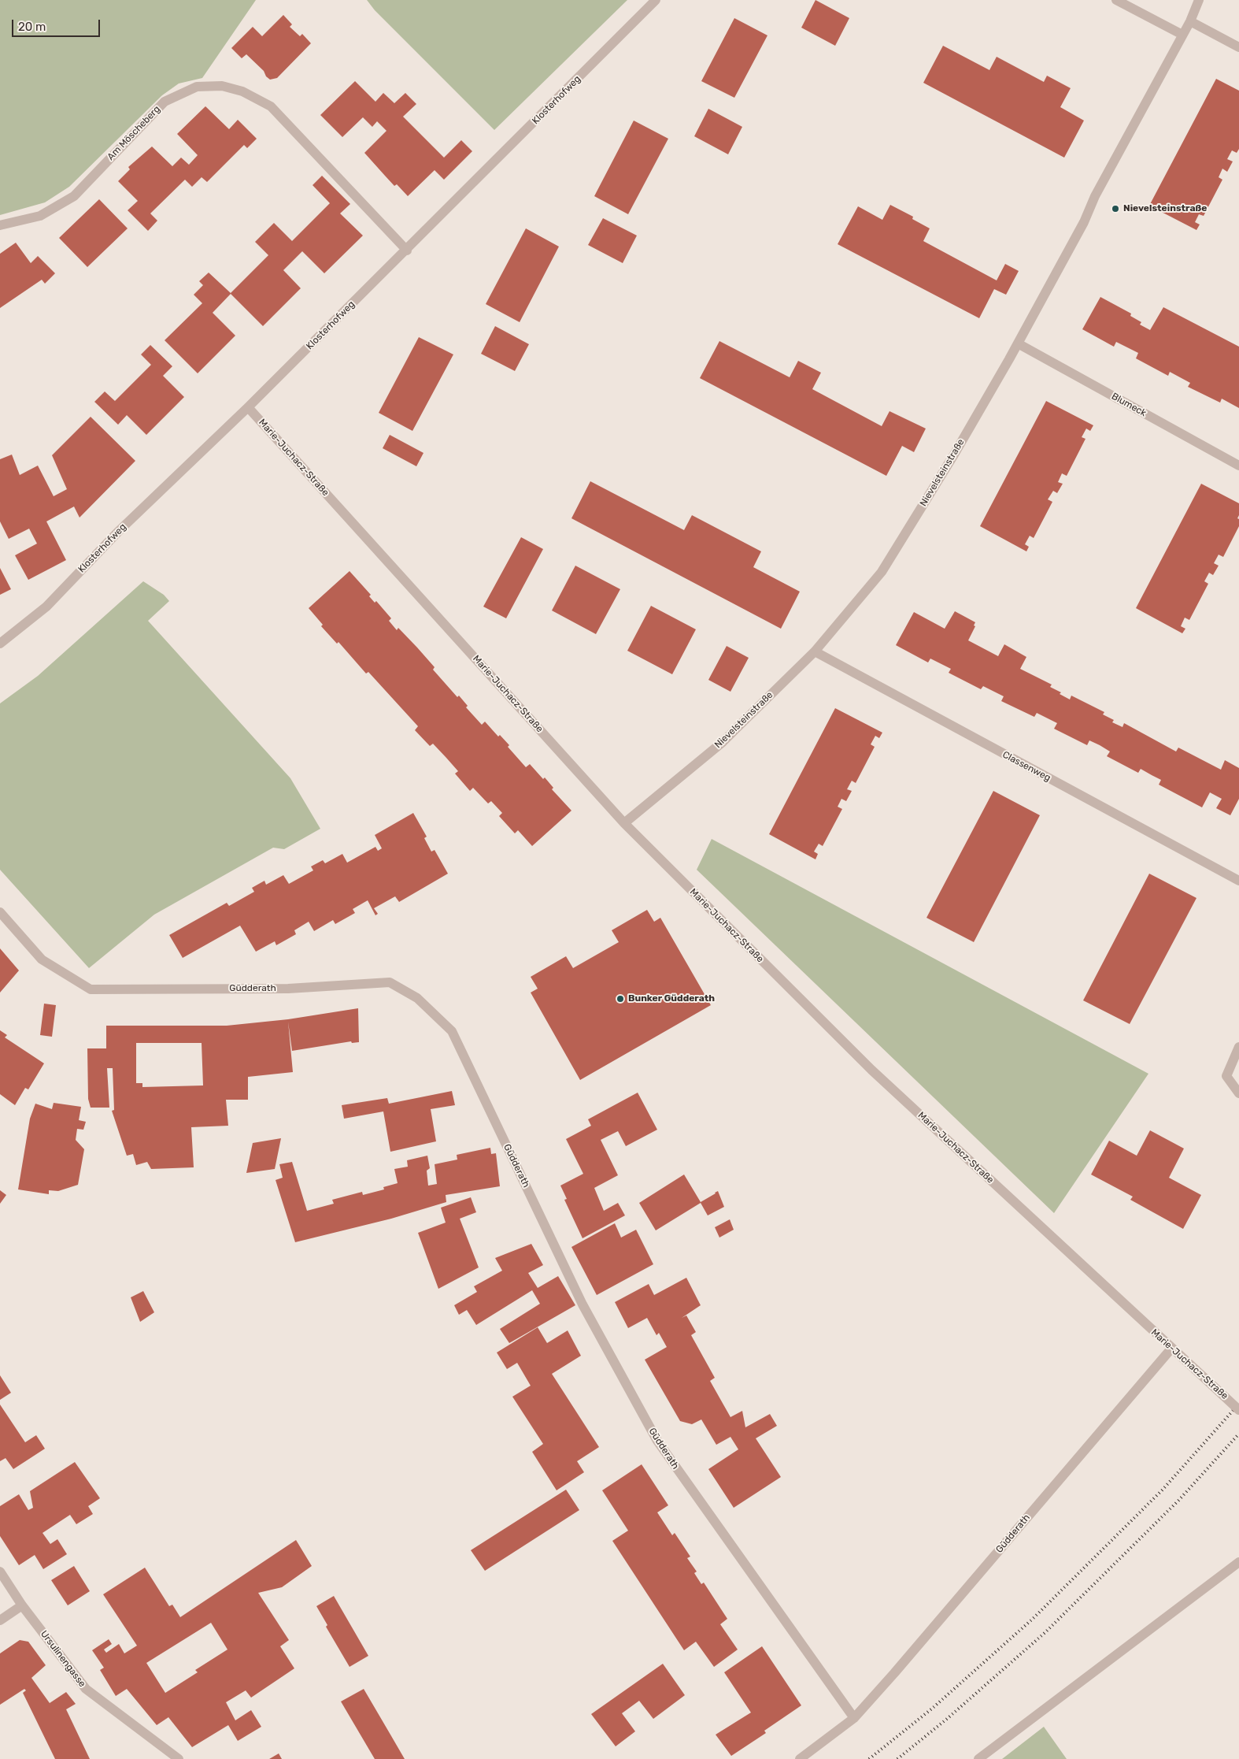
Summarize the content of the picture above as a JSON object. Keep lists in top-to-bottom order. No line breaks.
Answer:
{"streets":{"street":["Klosterhofweg","Am Möscheberg","Blumeck","Marie-Juchacz-Straße","Nievelsteinstraße","Classenweg","Güdderath","Ursulinengasse"]},"crossings":[["Klosterhofweg","Am Möscheberg"],["Klosterhofweg","Marie-Juchacz-Straße"],["Blumeck","Nievelsteinstraße"],["Marie-Juchacz-Straße","Nievelsteinstraße"],["Marie-Juchacz-Straße","Güdderath"],["Nievelsteinstraße","Classenweg"]],"places":["Nievelsteinstraße","Bunker Güdderath"],"scale_bar":"20 m"}
